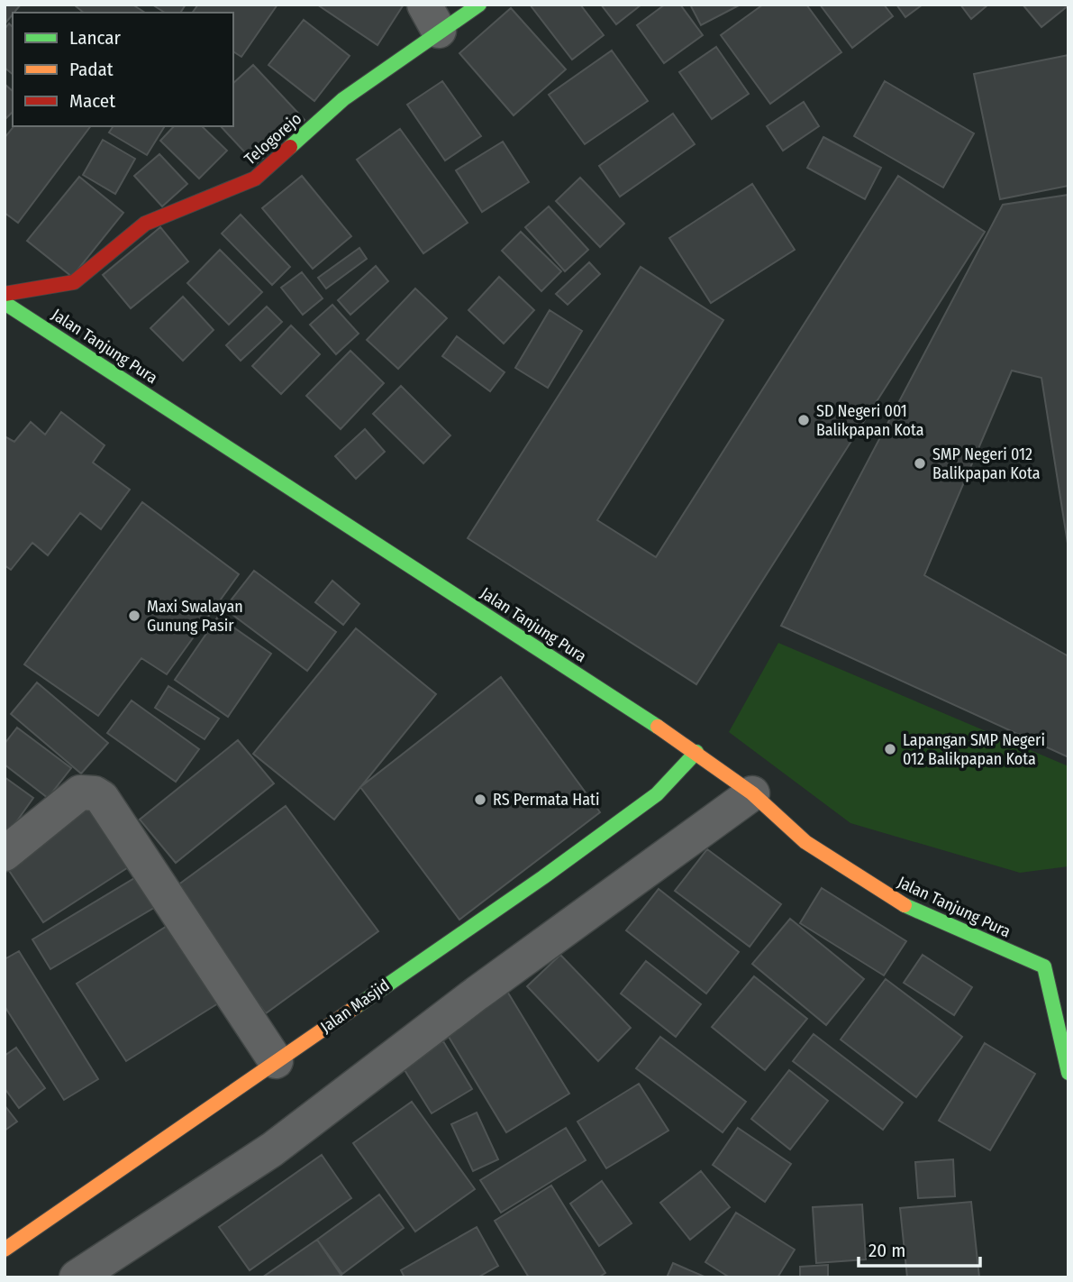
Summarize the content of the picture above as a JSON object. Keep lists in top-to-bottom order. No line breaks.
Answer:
{"streets":{"street":["Telogorejo","Jalan Tanjung Pura","Jalan Masjid"]},"crossings":[["Jalan Tanjung Pura","Jalan Masjid"]],"places":["SD Negeri 001 Balikpapan Kota","SMP Negeri 012 Balikpapan Kota","Maxi Swalayan Gunung Pasir","Lapangan SMP Negeri 012 Balikpapan Kota","RS Permata Hati"],"legend":["Lancar","Padat","Macet"],"scale_bar":"20 m"}
